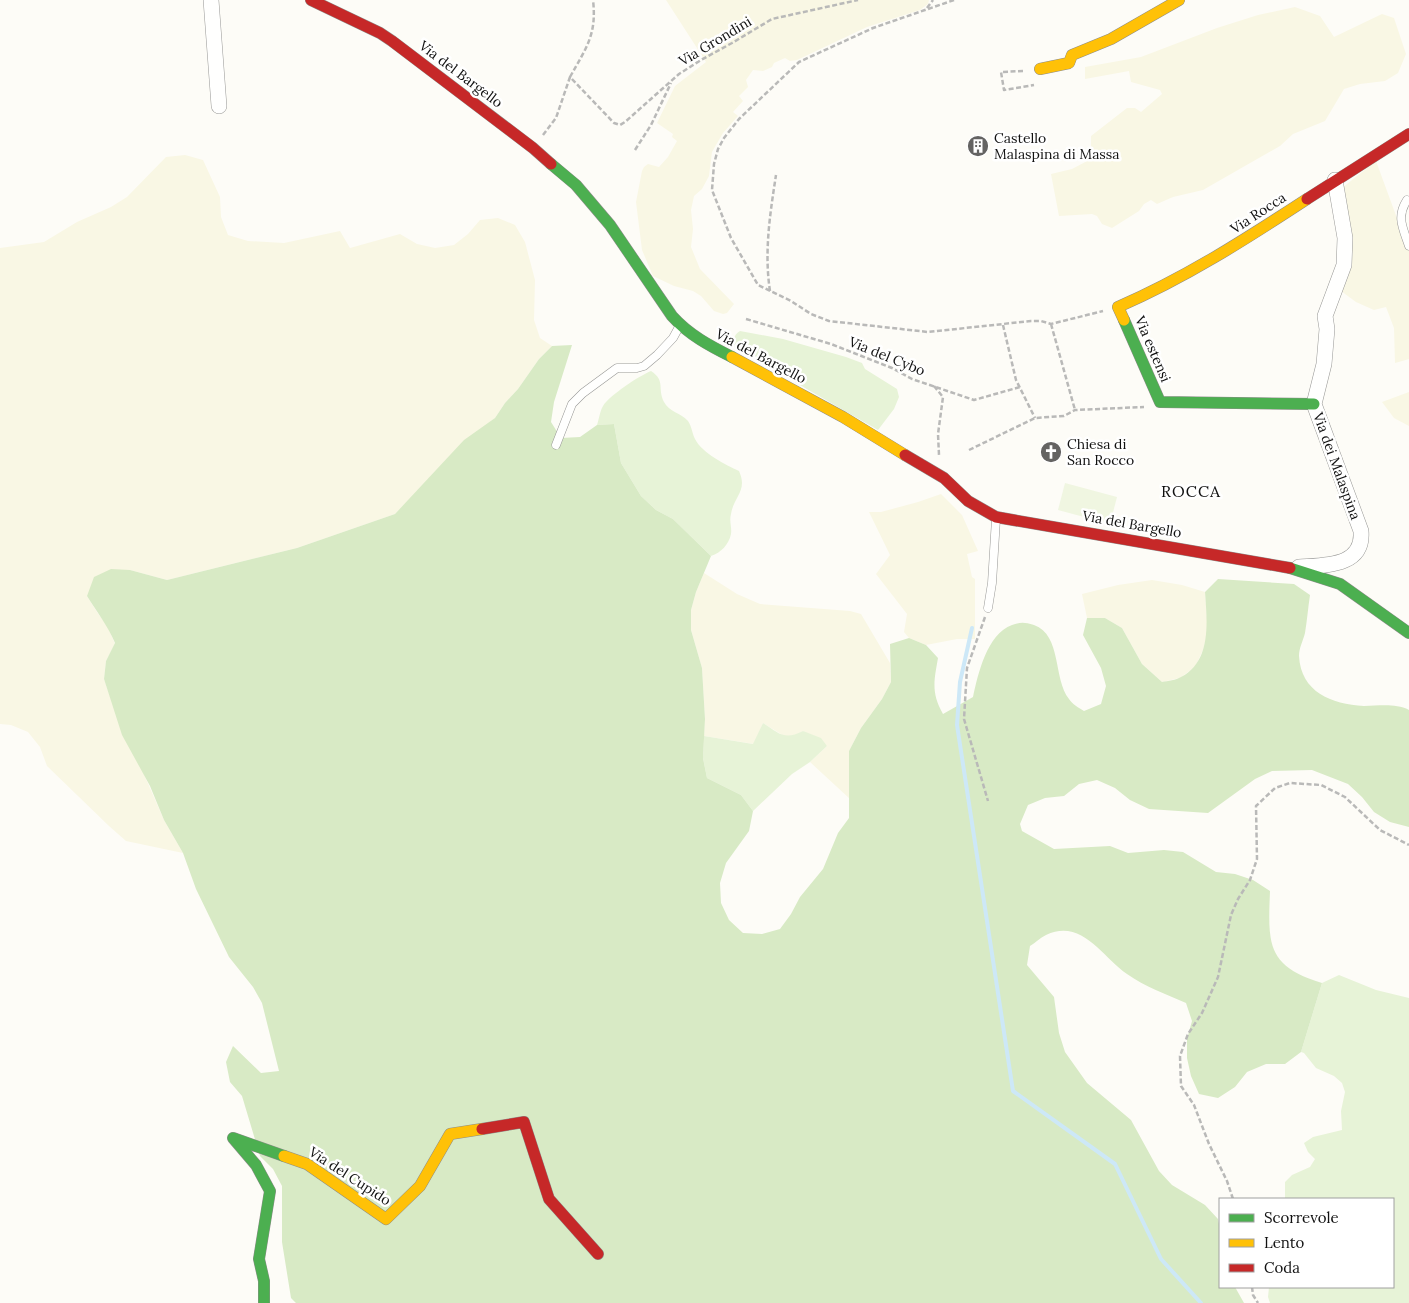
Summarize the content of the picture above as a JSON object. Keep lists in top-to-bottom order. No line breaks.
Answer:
{"streets":{"street":["Via del Bargello","Via Rocca","Via estensi","Via dei Malaspina","Via del Cupido"],"path":["Via Grondini","Via del Cybo"]},"crossings":[["Via del Bargello","Via dei Malaspina"],["Via Rocca","Via estensi"],["Via estensi","Via dei Malaspina"]],"districts":["ROCCA"],"places":{"building":["Castello Malaspina di Massa"],"church":["Chiesa di San Rocco"]},"legend":["Scorrevole","Lento","Coda"]}
